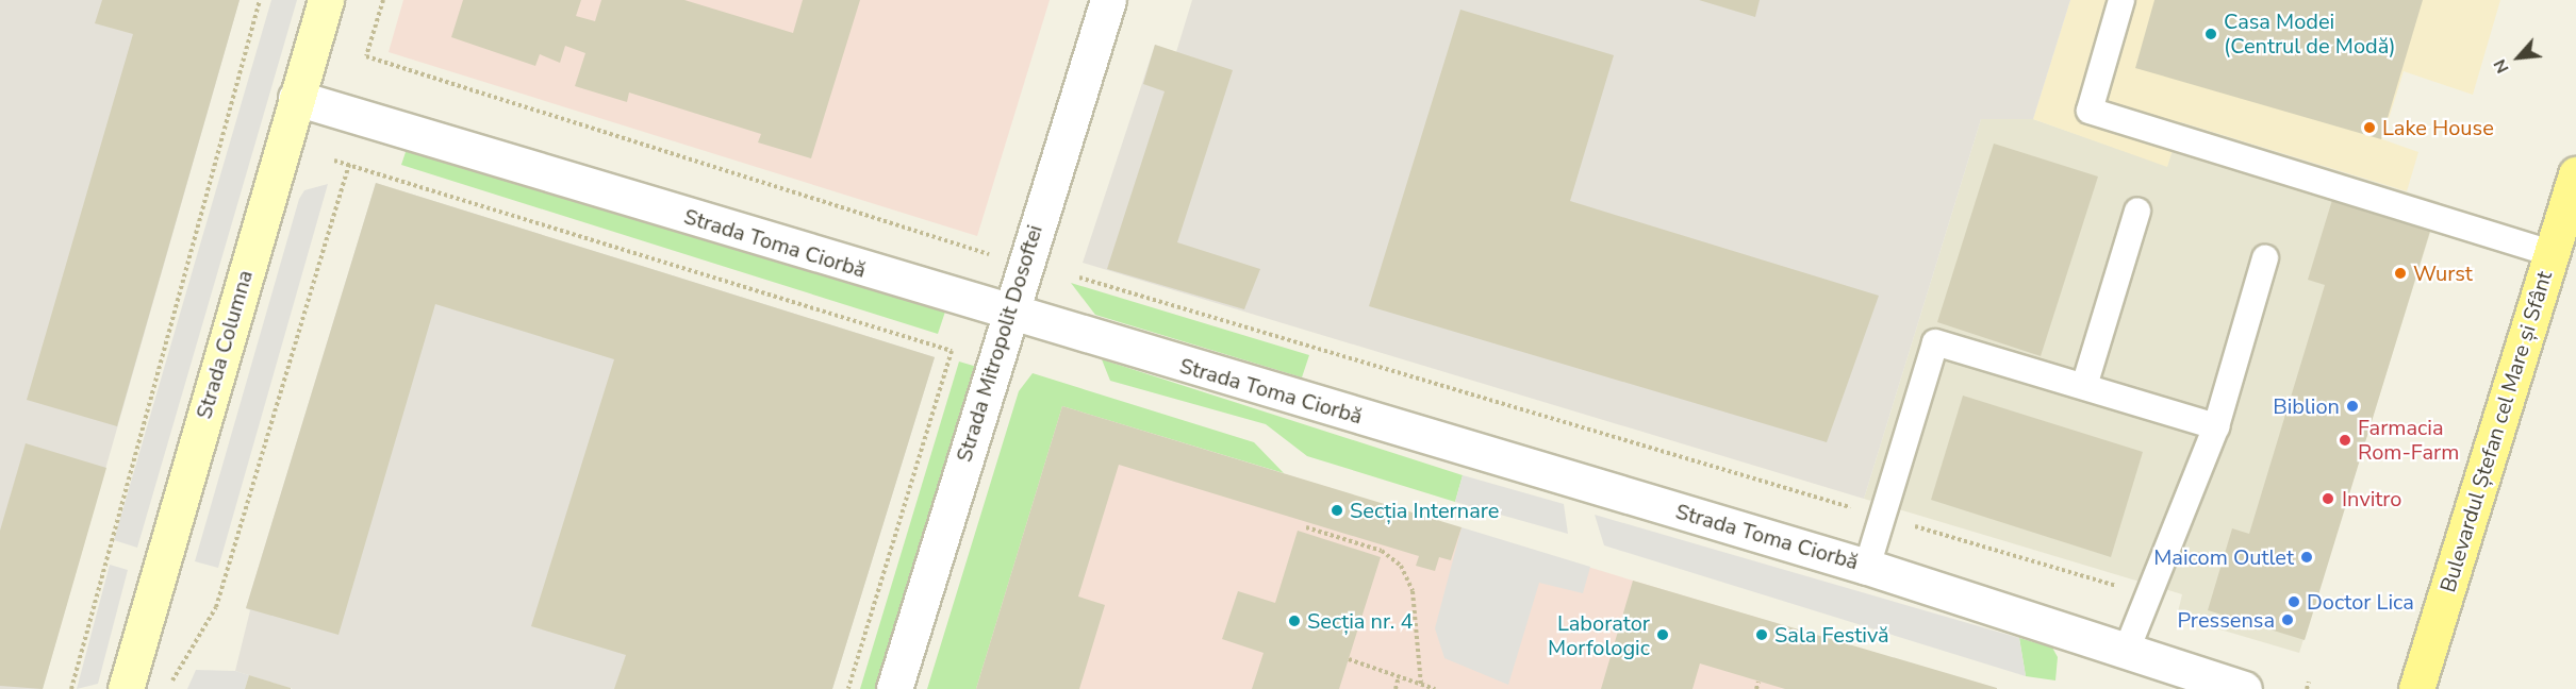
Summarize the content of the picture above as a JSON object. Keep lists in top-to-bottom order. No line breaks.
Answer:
{"streets":{"main road":["Strada Columna","Bulevardul Ștefan cel Mare și Sfânt"],"street":["Strada Toma Ciorbă","Strada Mitropolit Dosoftei"]},"crossings":[["Strada Toma Ciorbă","Strada Mitropolit Dosoftei"],["Strada Toma Ciorbă","Strada Columna"]],"places":["Casa Modei (Centrul de Modă)","Lake House","Wurst","Biblion","Farmacia Rom-Farm","Invitro","Secția Internare","Maicom Outlet","Doctor Lica","Pressensa","Secția nr. 4","Laborator Morfologic","Sala Festivă"],"north":"bottom left"}
